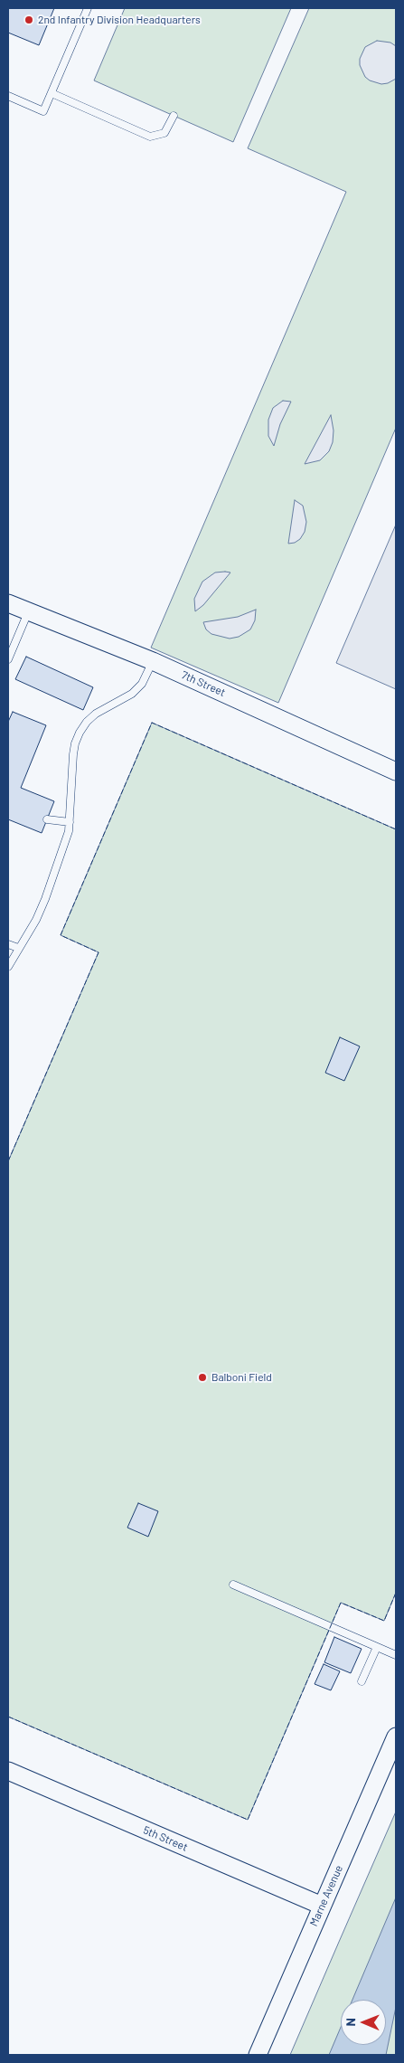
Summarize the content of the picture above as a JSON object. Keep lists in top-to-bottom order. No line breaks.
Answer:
{"streets":{"street":["7th Street","5th Street","Marne Avenue"]},"crossings":[["5th Street","Marne Avenue"]],"places":["2nd Infantry Division Headquarters","Balboni Field"],"north":"left"}
